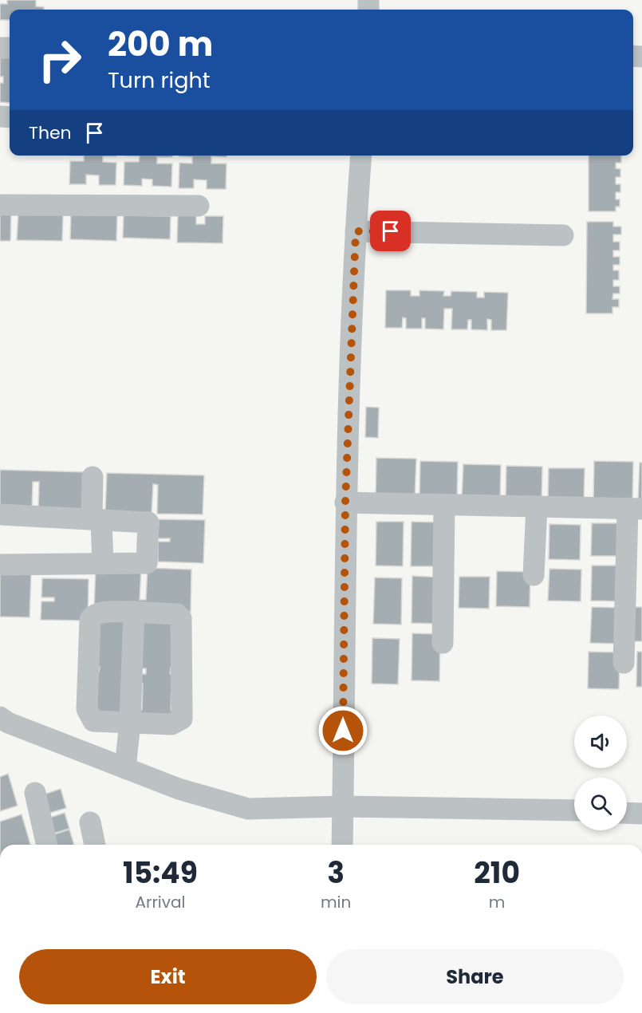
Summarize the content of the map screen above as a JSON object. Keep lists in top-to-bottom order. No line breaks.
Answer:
{"page":{"turn":["200 m","Turn right"],"then":"Then","eta":["15:49","Arrival","3","min","210","m"],"buttons":["Exit","Share"]}}
